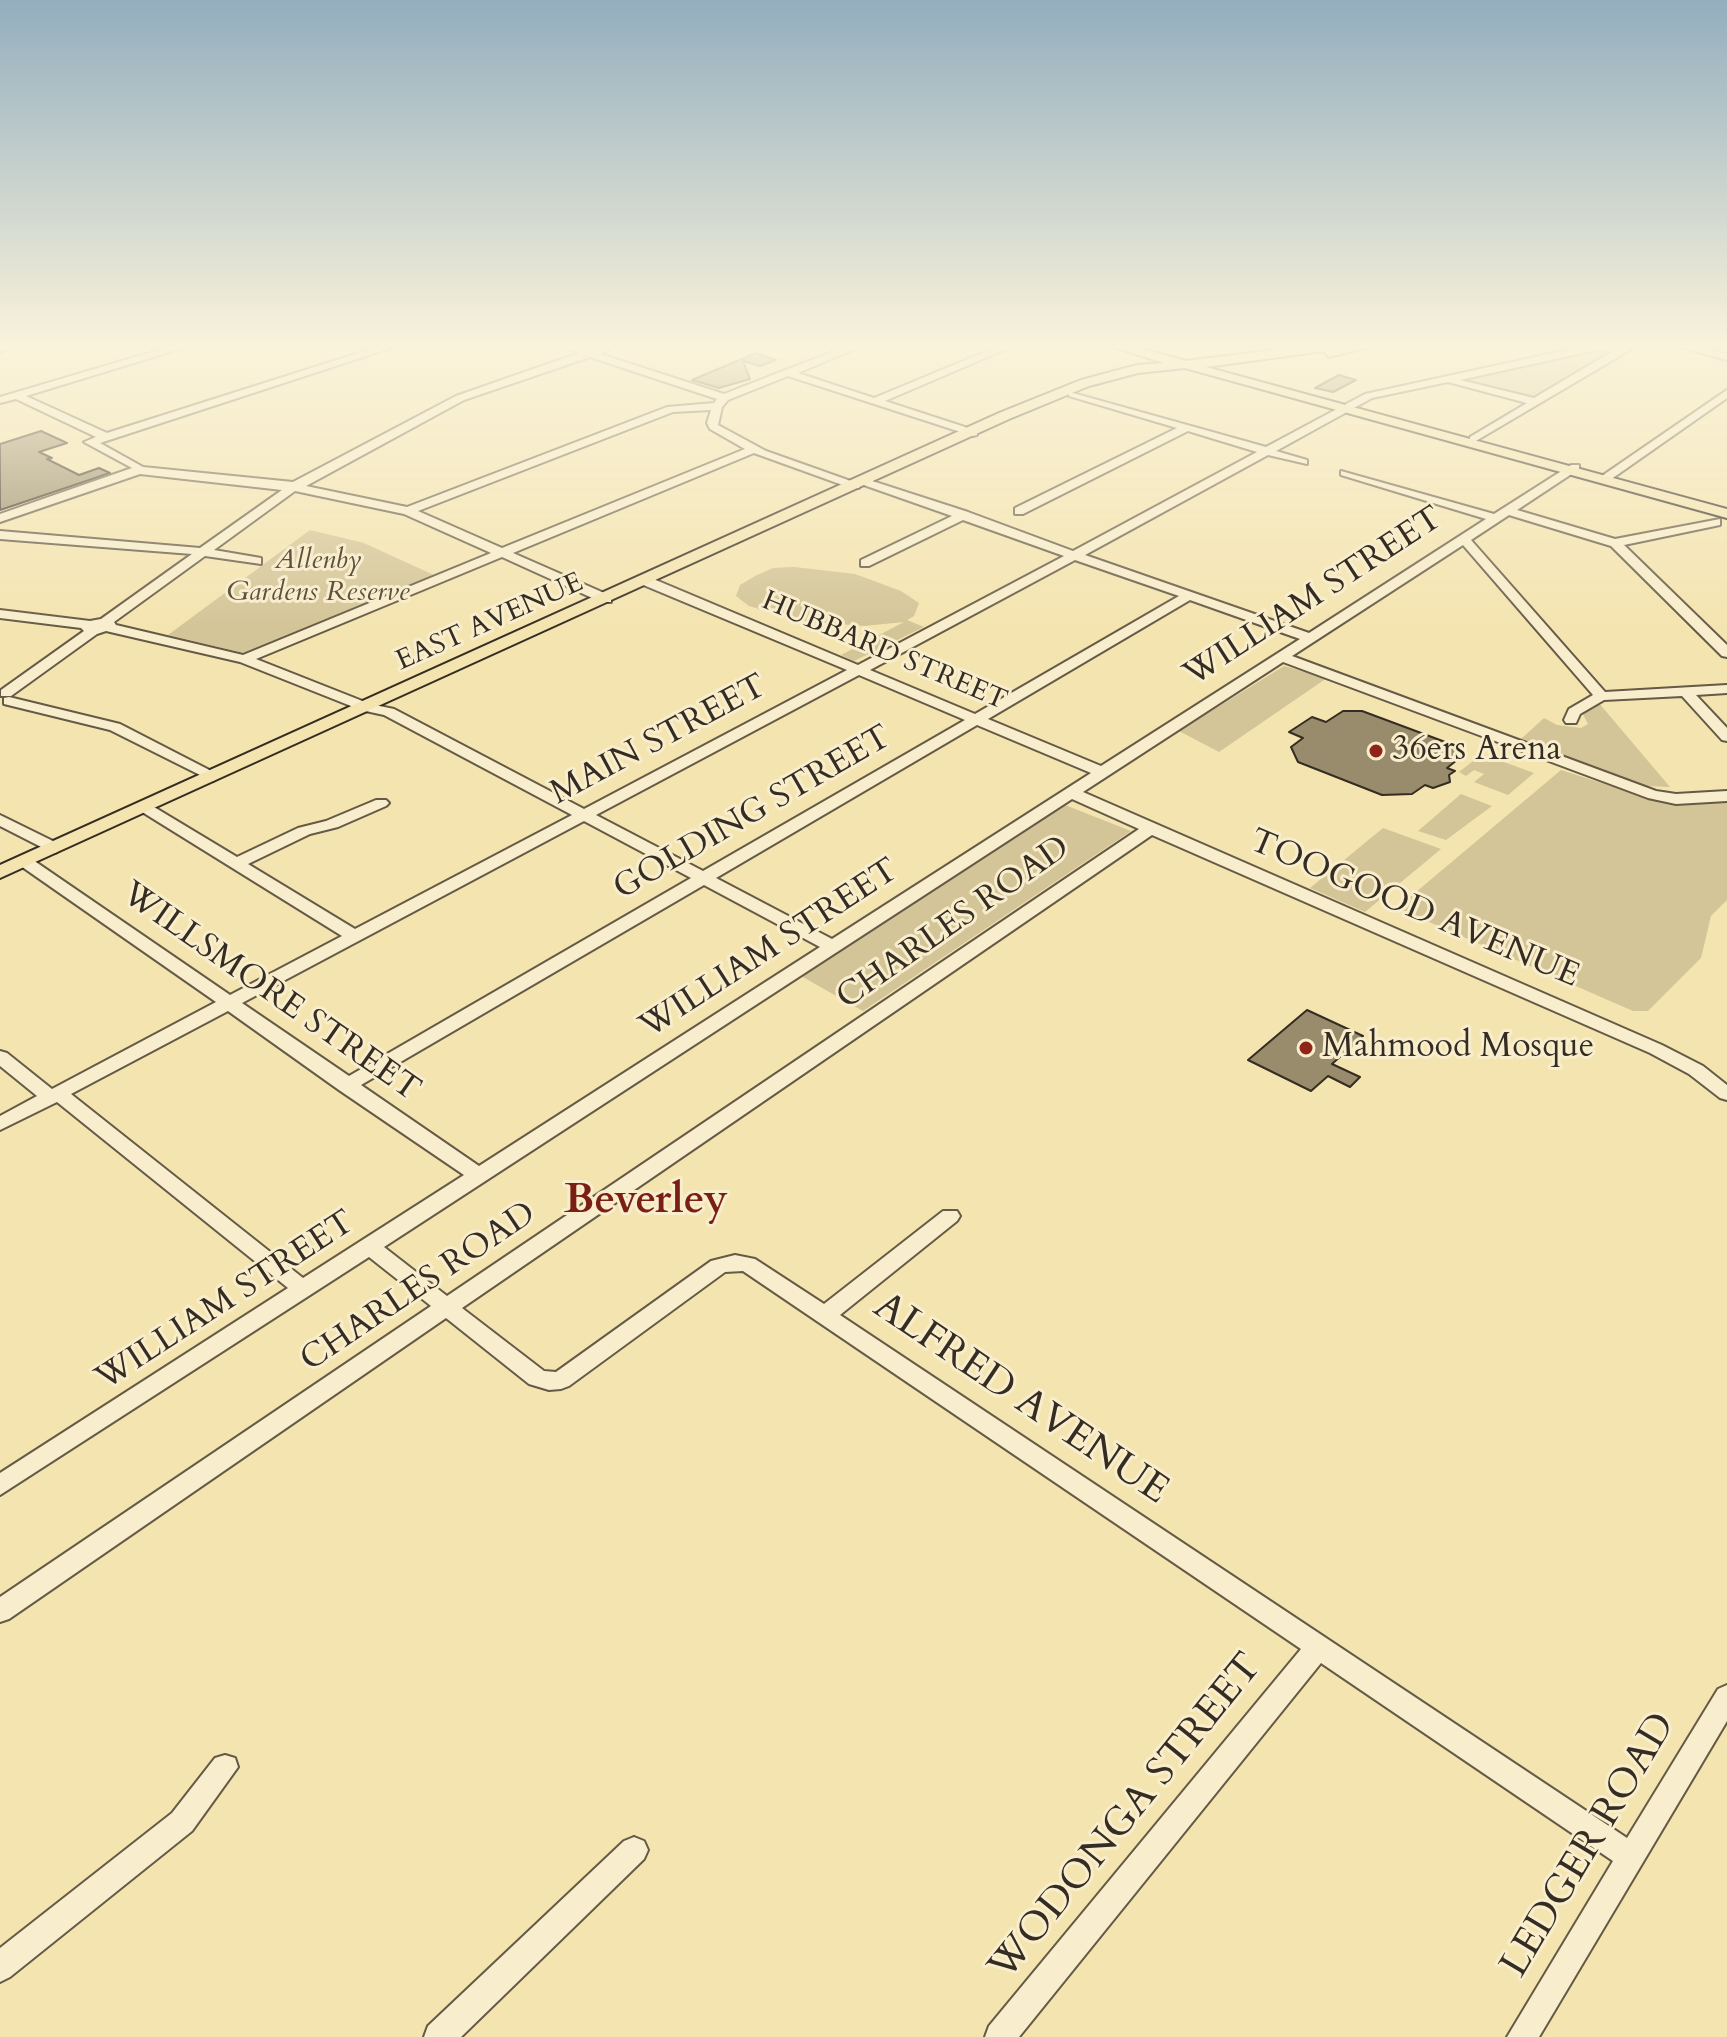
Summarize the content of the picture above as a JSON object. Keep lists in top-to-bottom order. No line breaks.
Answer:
{"streets":{"main road":["EAST AVENUE"],"street":["WILLIAM STREET","HUBBARD STREET","MAIN STREET","GOLDING STREET","TOOGOOD AVENUE","CHARLES ROAD","WILLSMORE STREET","ALFRED AVENUE","WODONGA STREET","LEDGER ROAD"]},"crossings":[["WILLIAM STREET","HUBBARD STREET"],["WILLIAM STREET","TOOGOOD AVENUE"],["WILLIAM STREET","WILLSMORE STREET"],["WILLIAM STREET","ALFRED AVENUE"],["EAST AVENUE","HUBBARD STREET"],["EAST AVENUE","WILLSMORE STREET"],["HUBBARD STREET","MAIN STREET"],["HUBBARD STREET","GOLDING STREET"],["MAIN STREET","WILLSMORE STREET"],["GOLDING STREET","WILLSMORE STREET"],["TOOGOOD AVENUE","CHARLES ROAD"],["CHARLES ROAD","ALFRED AVENUE"],["ALFRED AVENUE","WODONGA STREET"],["ALFRED AVENUE","LEDGER ROAD"]],"districts":["Beverley"],"parks":["Allenby Gardens Reserve"],"places":["36ers Arena","Mahmood Mosque"]}
